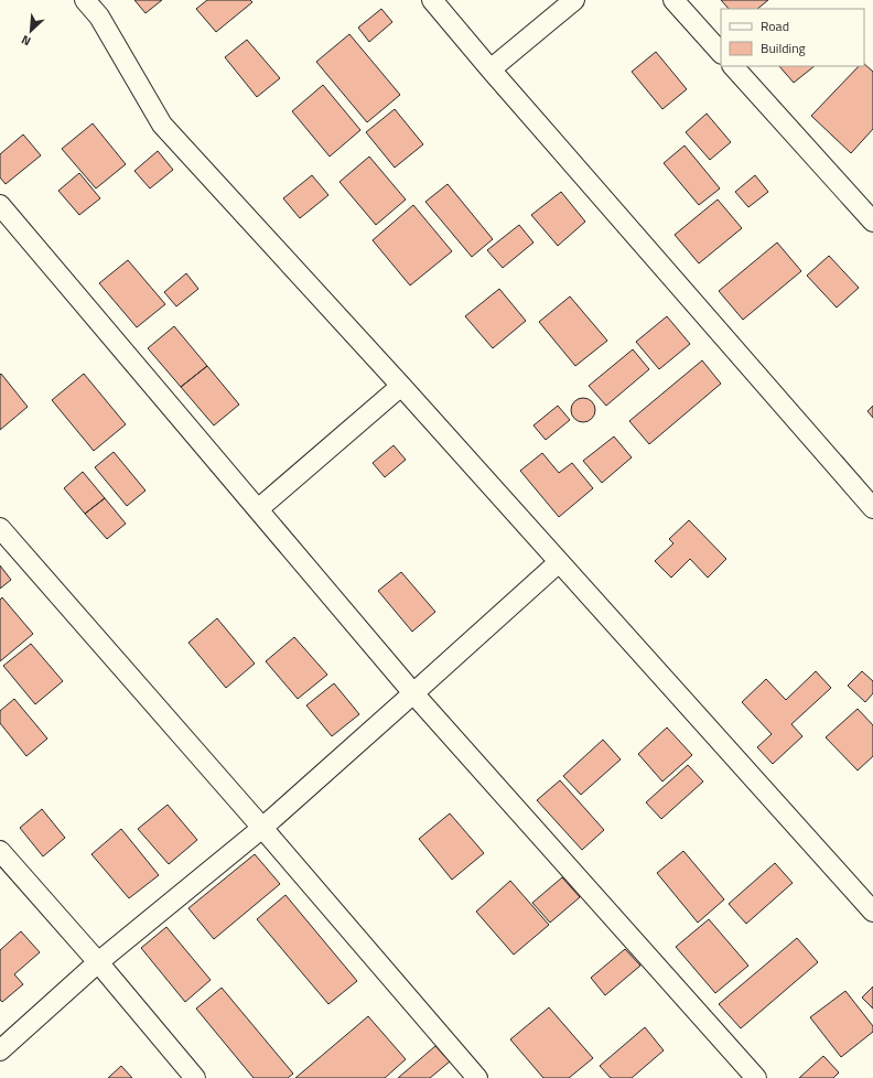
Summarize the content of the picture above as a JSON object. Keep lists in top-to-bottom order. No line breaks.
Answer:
{"legend":["Road","Building"],"north":"bottom left"}
